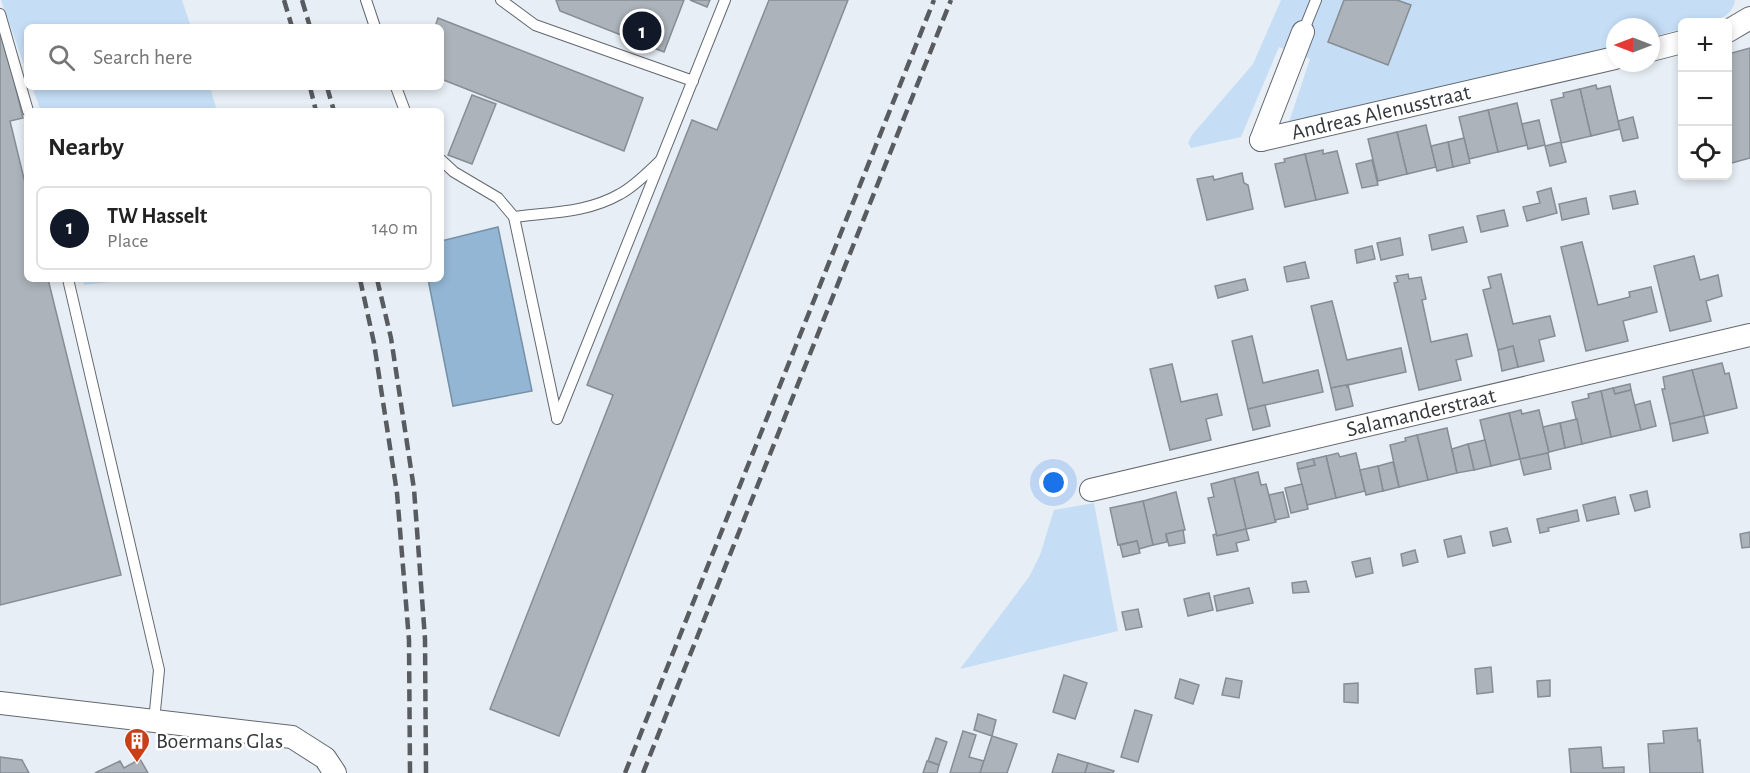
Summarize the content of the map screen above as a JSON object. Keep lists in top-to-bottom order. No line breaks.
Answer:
{"streets":{"street":["Andreas Alenusstraat","Salamanderstraat"]},"places":{"building":["Boermans Glas"]},"north":"left","page":{"pins":"1","map_buttons":["+","−"],"search":"Search here","heading":"Nearby","list":[{"mark":"1","name":"TW Hasselt","note":"Place","value":"140 m"}]}}
